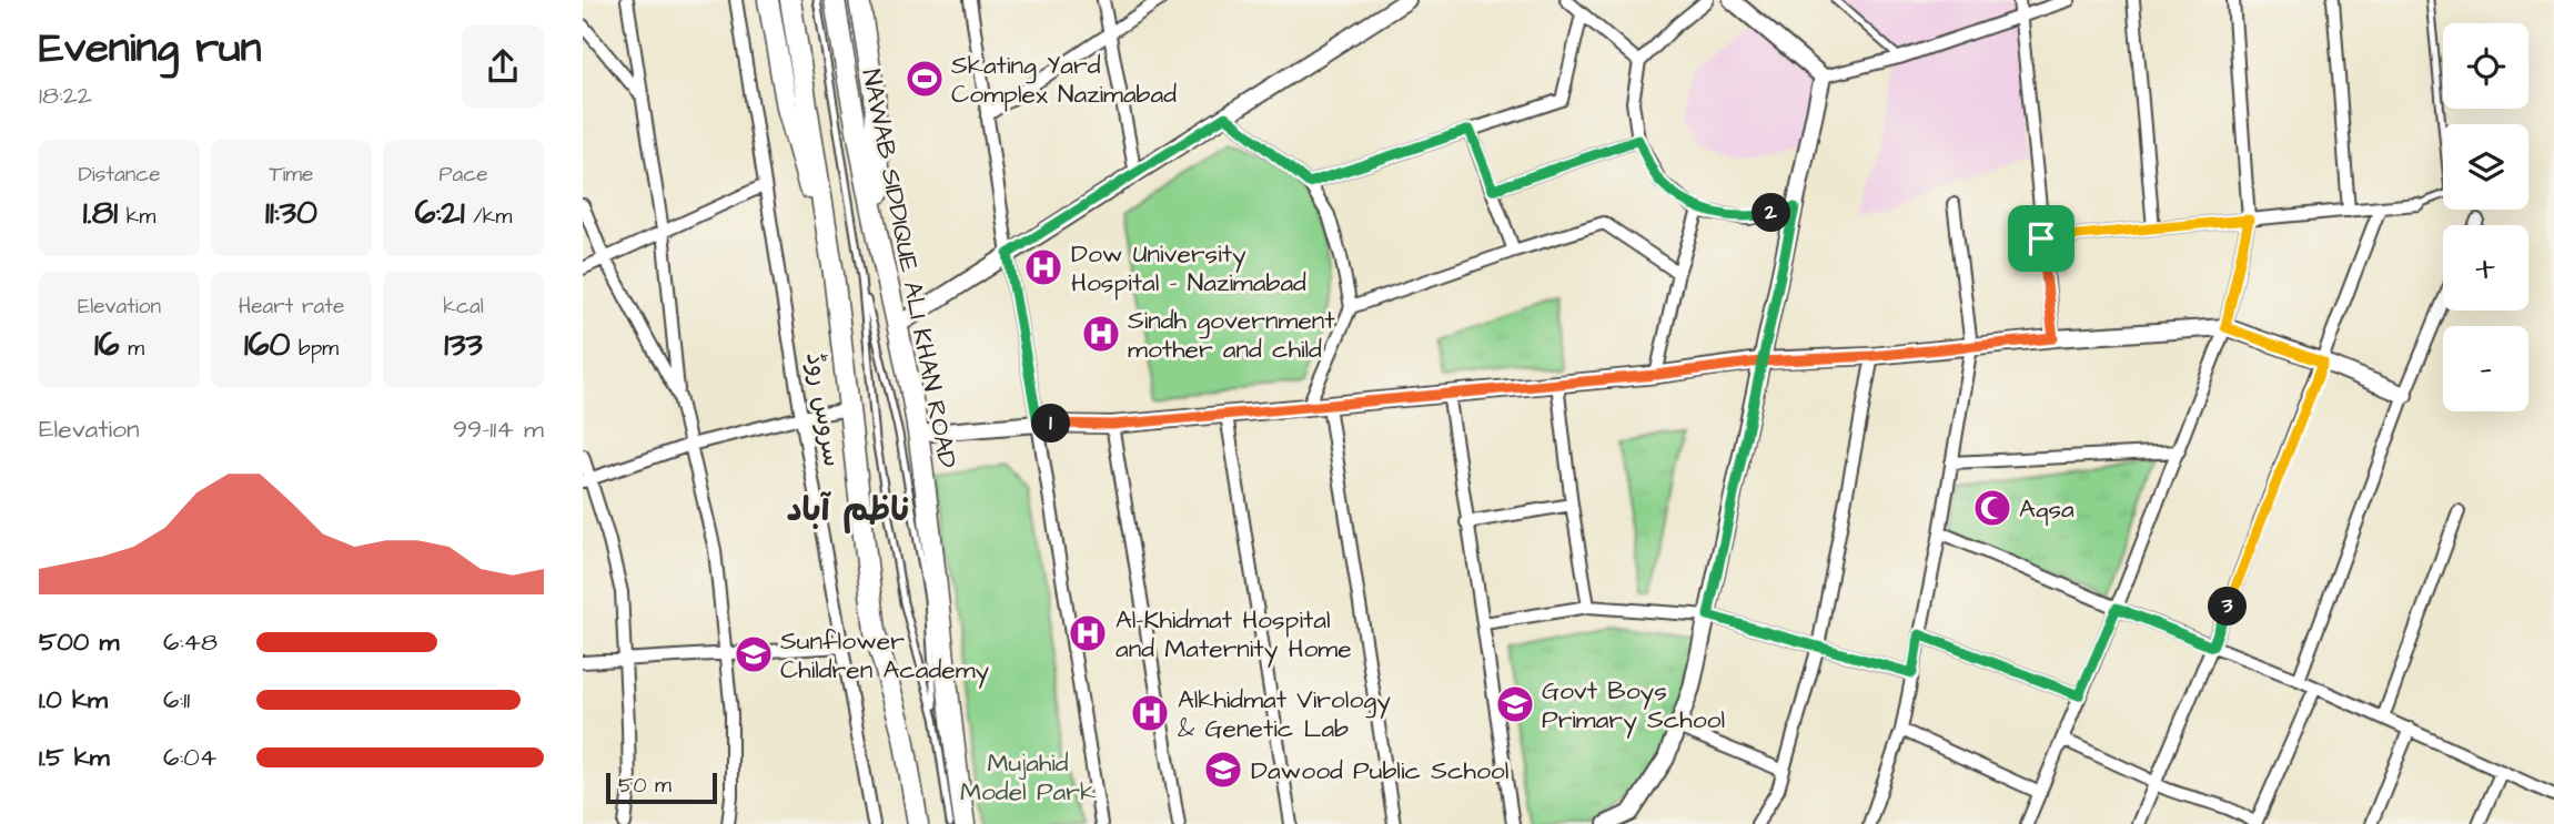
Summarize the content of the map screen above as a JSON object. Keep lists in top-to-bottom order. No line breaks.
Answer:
{"streets":{"main road":["NAWAB SIDDIQUE ALI KHAN ROAD"],"street":["سروس روڈ"]},"districts":["ناظم آباد"],"parks":["Mujahid Model Park"],"places":{"sports":["Skating Yard Complex Nazimabad"],"hospital":["Dow University Hospital - Nazimabad","Sindh government mother and child","Al-Khidmat Hospital and Maternity Home","Alkhidmat Virology & Genetic Lab"],"mosque":["Aqsa"],"school or university":["Sunflower Children Academy","Govt Boys Primary School","Dawood Public School"]},"scale_bar":"50 m","page":{"heading":["Evening run","18:22"],"map_buttons":["+","−"],"stats":[["Distance","1.81 km"],["Time","11:30"],["Pace","6:21 /km"],["Elevation","16 m"],["Heart rate","160 bpm"],["kcal","133"]],"pins":["2","1","3"],"chart":["Elevation","99–114 m"],"list":[{"name":"500 m","note":"6:48"},{"name":"1.0 km","note":"6:11"},{"name":"1.5 km","note":"6:04"}],"scale":"50 m"}}
